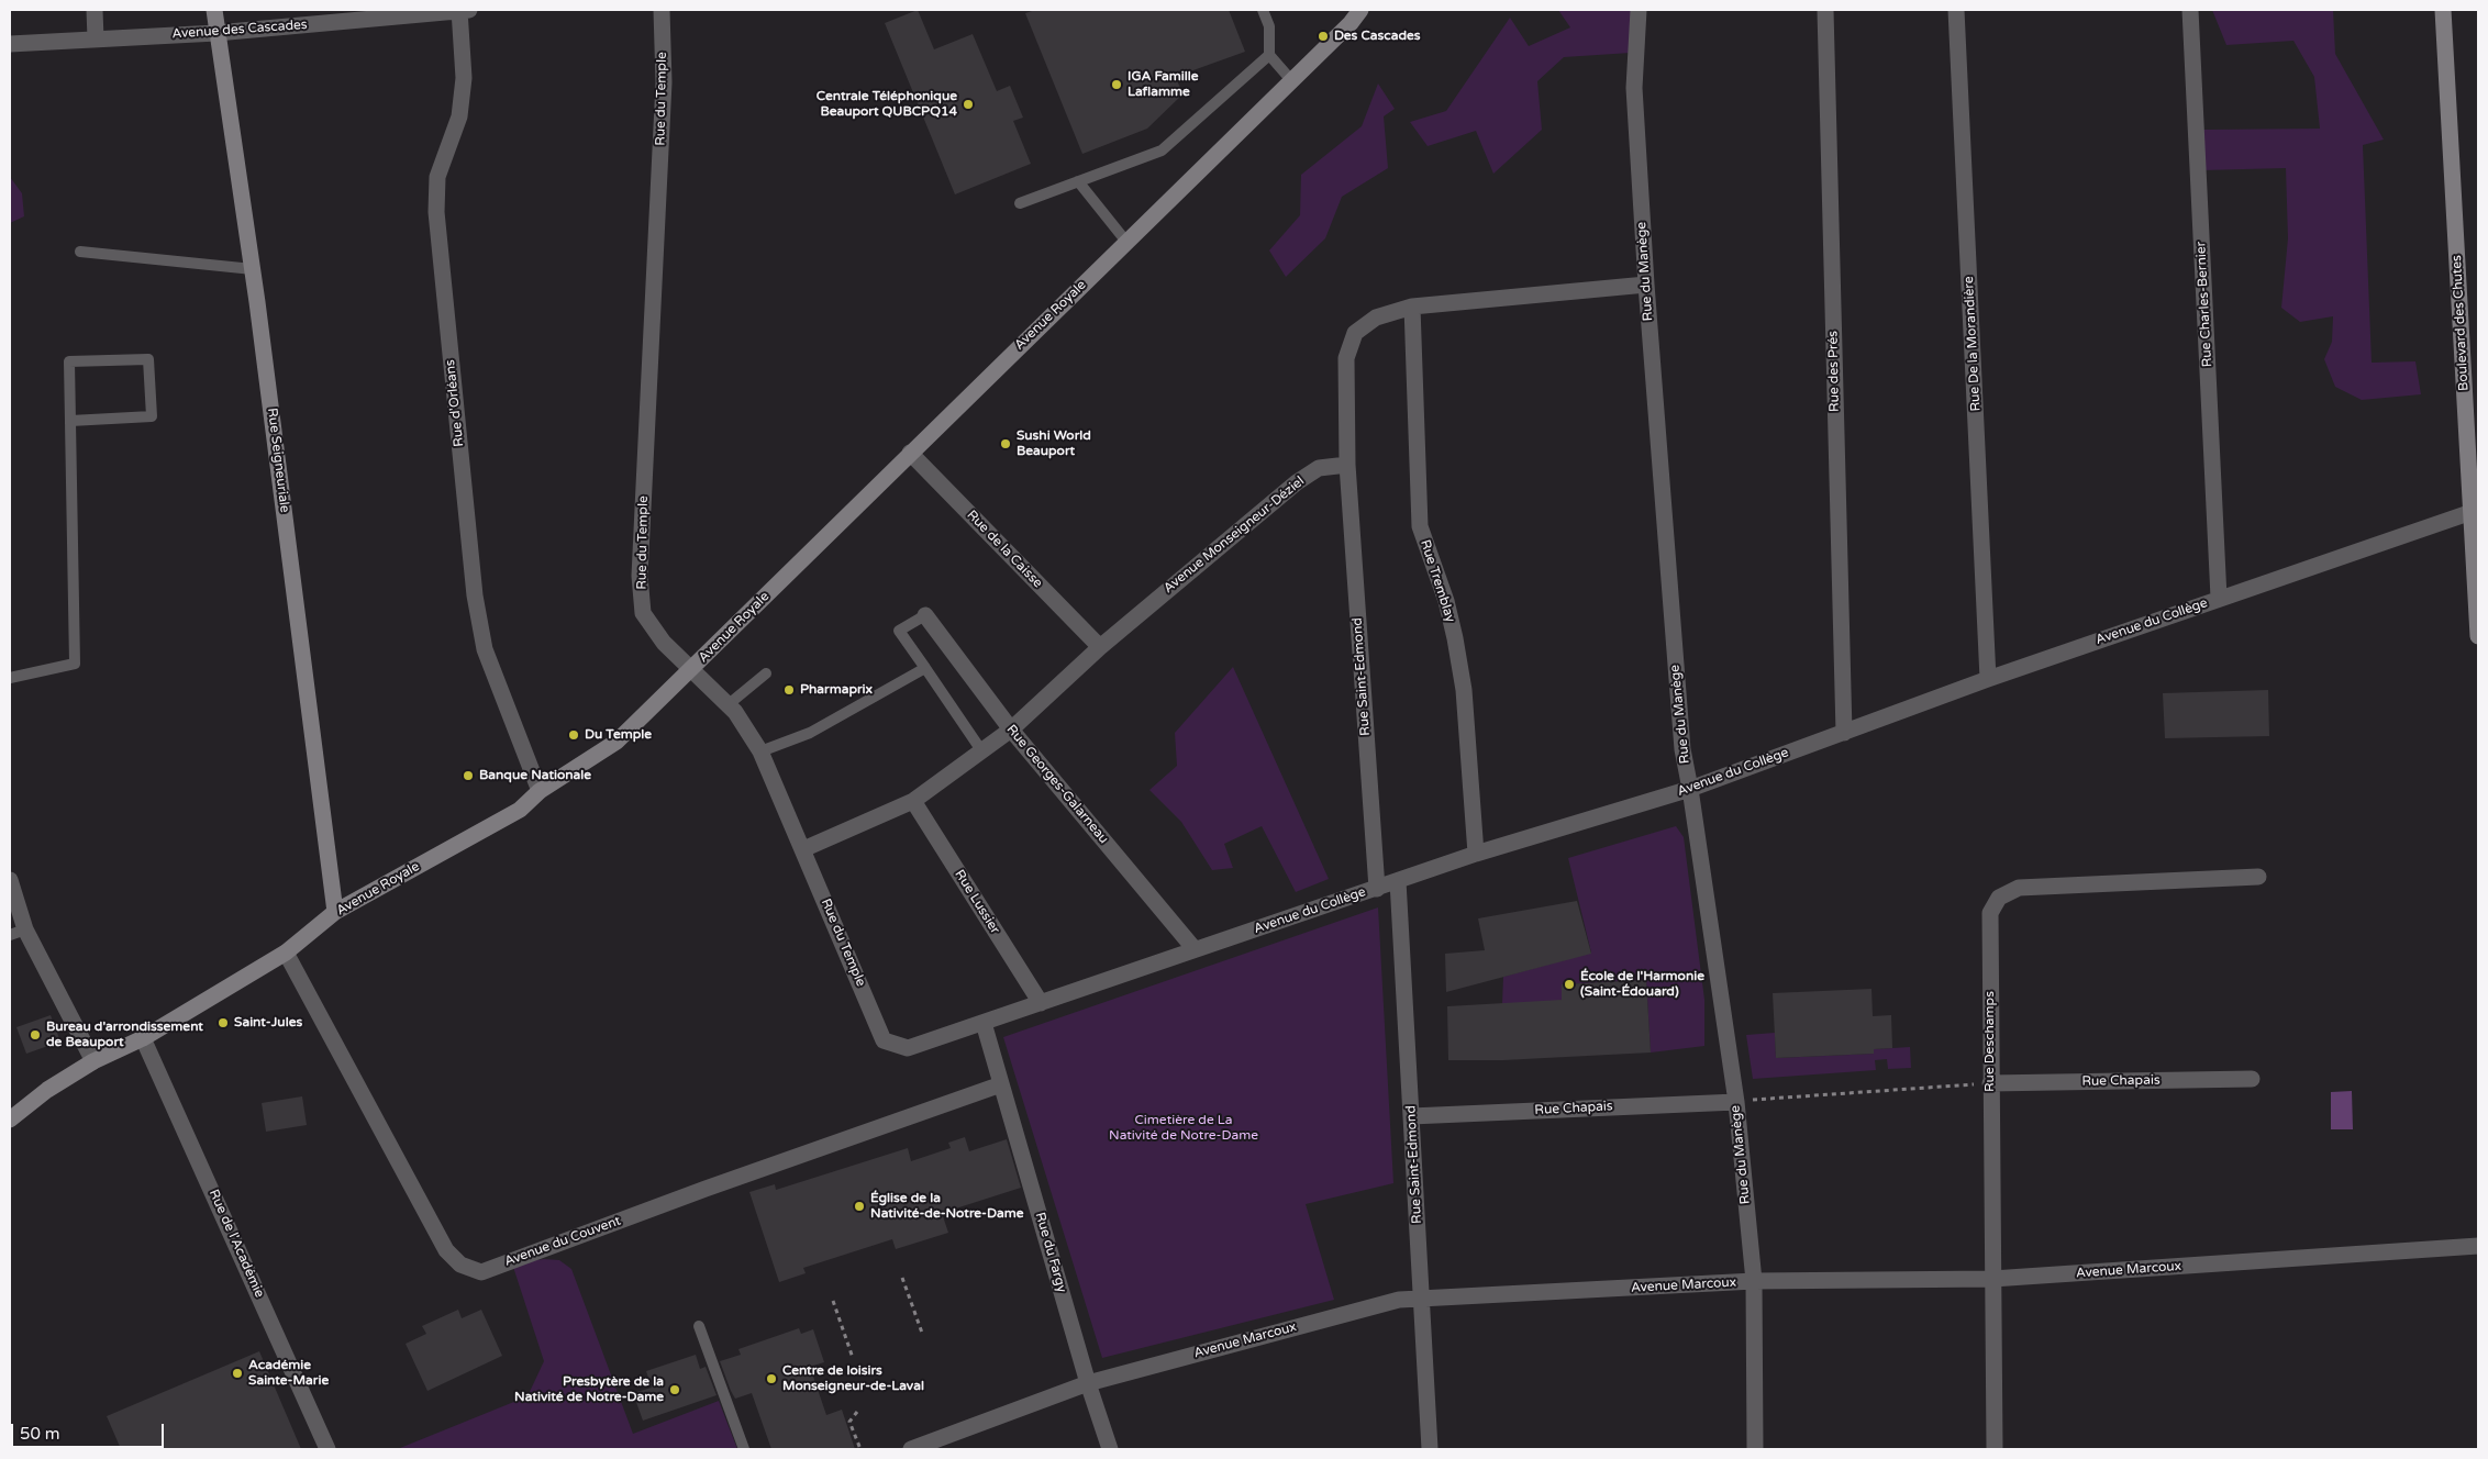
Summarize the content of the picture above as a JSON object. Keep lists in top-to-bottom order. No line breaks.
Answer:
{"streets":{"main road":["Avenue Royale","Boulevard des Chutes","Rue Seigneuriale"],"street":["Avenue des Cascades","Rue du Temple","Rue du Manège","Rue Charles-Bernier","Rue De la Morandière","Rue des Prés","Rue d'Orléans","Avenue Monseigneur-Déziel","Rue de la Caisse","Rue Tremblay","Avenue du Collège","Rue Saint-Edmond","Rue Georges-Galarneau","Rue Lussier","Rue Deschamps","Rue Chapais","Avenue du Couvent","Rue de l'Académie","Rue du Fargy","Avenue Marcoux"]},"crossings":[["Avenue des Cascades","Rue d'Orléans"],["Avenue des Cascades","Rue Seigneuriale"],["Rue du Temple","Avenue Royale"],["Rue du Temple","Avenue Monseigneur-Déziel"],["Rue du Temple","Avenue du Collège"],["Rue du Manège","Avenue du Collège"],["Rue du Manège","Rue Chapais"],["Rue du Manège","Avenue Marcoux"],["Rue Charles-Bernier","Avenue du Collège"],["Avenue Royale","Rue d'Orléans"],["Avenue Royale","Rue Seigneuriale"],["Avenue Royale","Rue de la Caisse"],["Avenue Royale","Avenue du Couvent"],["Avenue Royale","Rue de l'Académie"],["Boulevard des Chutes","Avenue du Collège"],["Rue De la Morandière","Avenue du Collège"],["Rue des Prés","Avenue du Collège"],["Avenue Monseigneur-Déziel","Rue de la Caisse"],["Avenue Monseigneur-Déziel","Rue Saint-Edmond"],["Avenue Monseigneur-Déziel","Rue Georges-Galarneau"],["Avenue Monseigneur-Déziel","Rue Lussier"],["Rue Tremblay","Avenue du Collège"],["Avenue du Collège","Rue Saint-Edmond"],["Avenue du Collège","Rue Georges-Galarneau"],["Avenue du Collège","Rue Lussier"],["Avenue du Collège","Rue du Fargy"],["Rue Saint-Edmond","Rue Chapais"],["Rue Saint-Edmond","Avenue Marcoux"],["Rue Deschamps","Rue Chapais"],["Rue Deschamps","Avenue Marcoux"],["Avenue du Couvent","Rue du Fargy"],["Rue du Fargy","Avenue Marcoux"]],"parks":["Cimetière de La Nativité de Notre-Dame"],"places":["Des Cascades","IGA Famille Laflamme","Centrale Téléphonique Beauport QUBCPQ14","Sushi World Beauport","Pharmaprix","Du Temple","Banque Nationale","École de l'Harmonie (Saint-Édouard)","Saint-Jules","Bureau d'arrondissement de Beauport","Église de la Nativité-de-Notre-Dame","Académie Sainte-Marie","Centre de loisirs Monseigneur-de-Laval","Presbytère de la Nativité de Notre-Dame"],"scale_bar":"50 m"}
